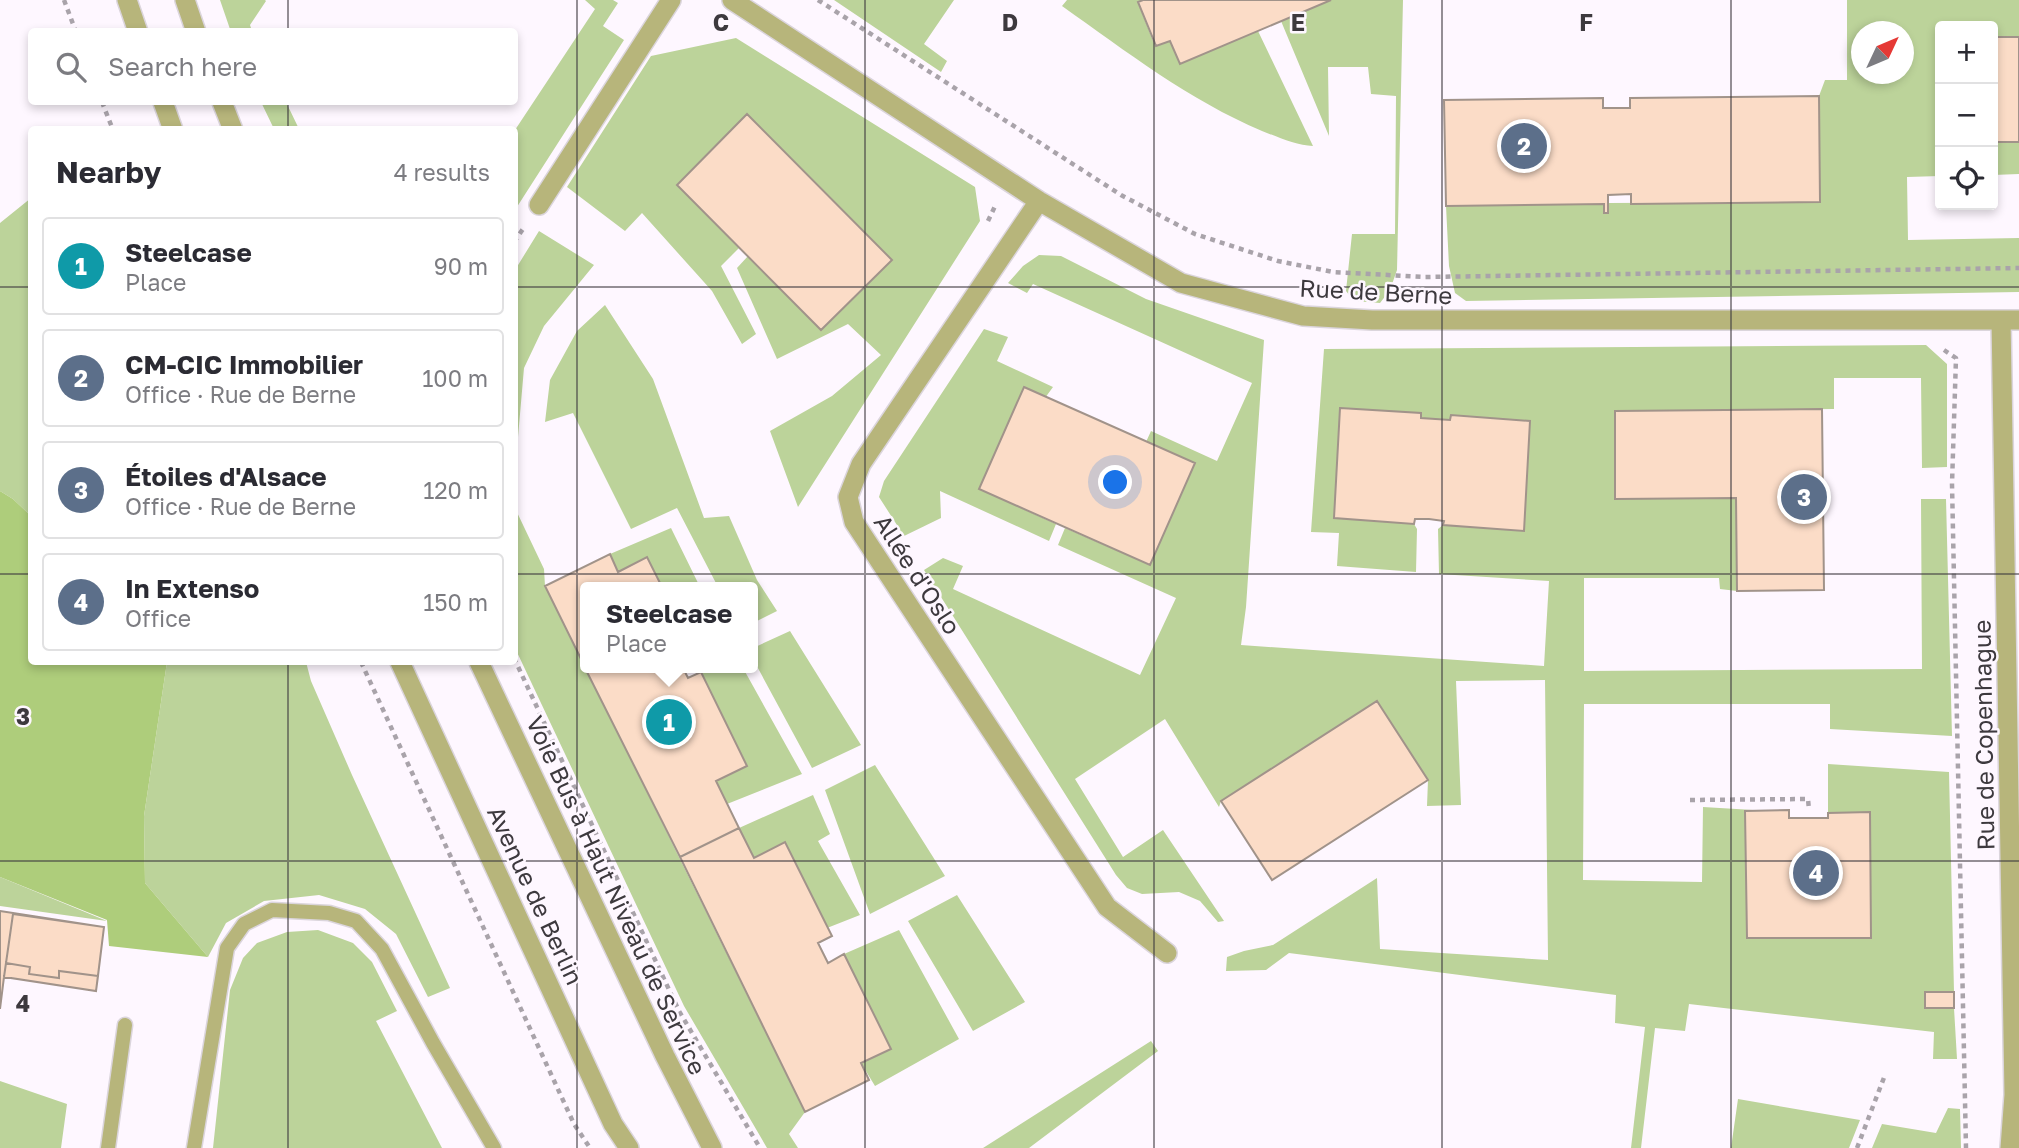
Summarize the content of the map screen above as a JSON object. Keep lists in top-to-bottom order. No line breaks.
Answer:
{"streets":{"street":["Rue de Berne","Allée d'Oslo","Rue de Copenhague","Avenue de Berlin","Voie Bus à Haut Niveau de Service"]},"crossings":[["Rue de Berne","Allée d'Oslo"],["Rue de Berne","Rue de Copenhague"]],"north":"top right","page":{"map_buttons":["+","−"],"search":"Search here","pins":["2","3","1","4"],"heading":["Nearby","4 results"],"list":[{"mark":"1","name":"Steelcase","note":"Place","value":"90 m"},{"mark":"2","name":"CM-CIC Immobilier","note":"Office · Rue de Berne","value":"100 m"},{"mark":"3","name":"Étoiles d'Alsace","note":"Office · Rue de Berne","value":"120 m"},{"mark":"4","name":"In Extenso","note":"Office","value":"150 m"}],"popup":["Steelcase","Place"]},"grid":{"columns":["C","D","E","F"],"rows":["3","4"]}}
